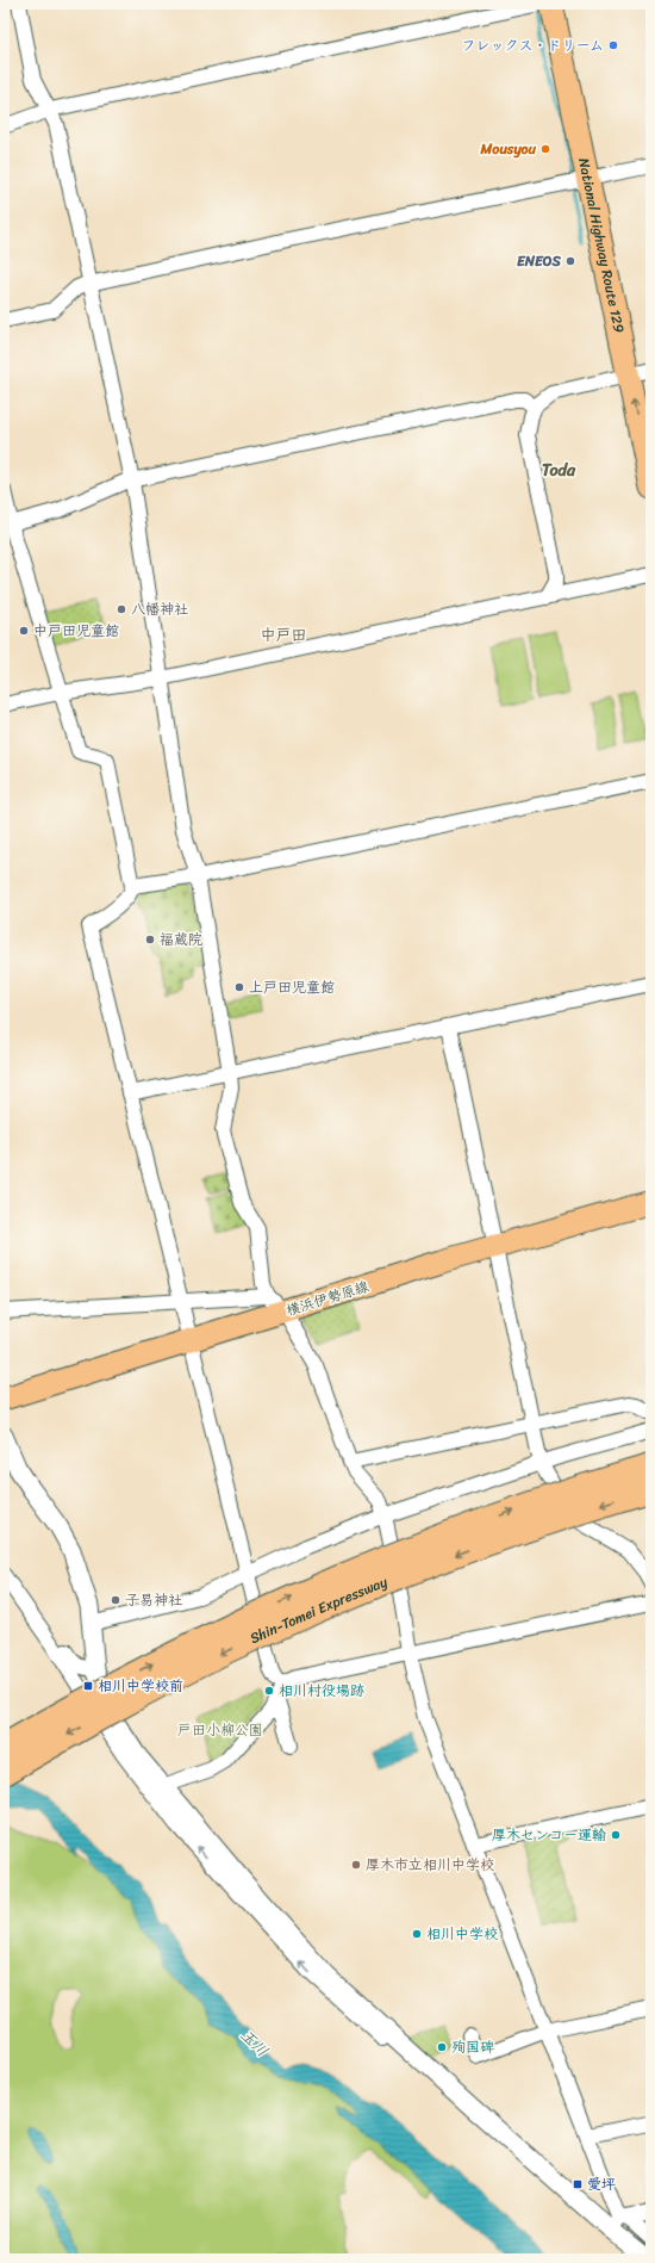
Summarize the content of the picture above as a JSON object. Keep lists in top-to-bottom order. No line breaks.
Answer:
{"streets":{"highway":["Shin-Tomei Expressway"],"main road":["National Highway Route 129","横浜伊勢原線"]},"districts":["Toda","中戸田"],"water":["玉川"],"parks":["戸田小柳公園"],"places":{"other":["フレックス・ドリーム","Mousyou","ENEOS","八幡神社","中戸田児童館","福蔵院","上戸田児童館","子易神社","相川村役場跡","厚木センコー運輸","厚木市立相川中学校","相川中学校","殉国碑"],"transit":["相川中学校前","愛坪"]}}
